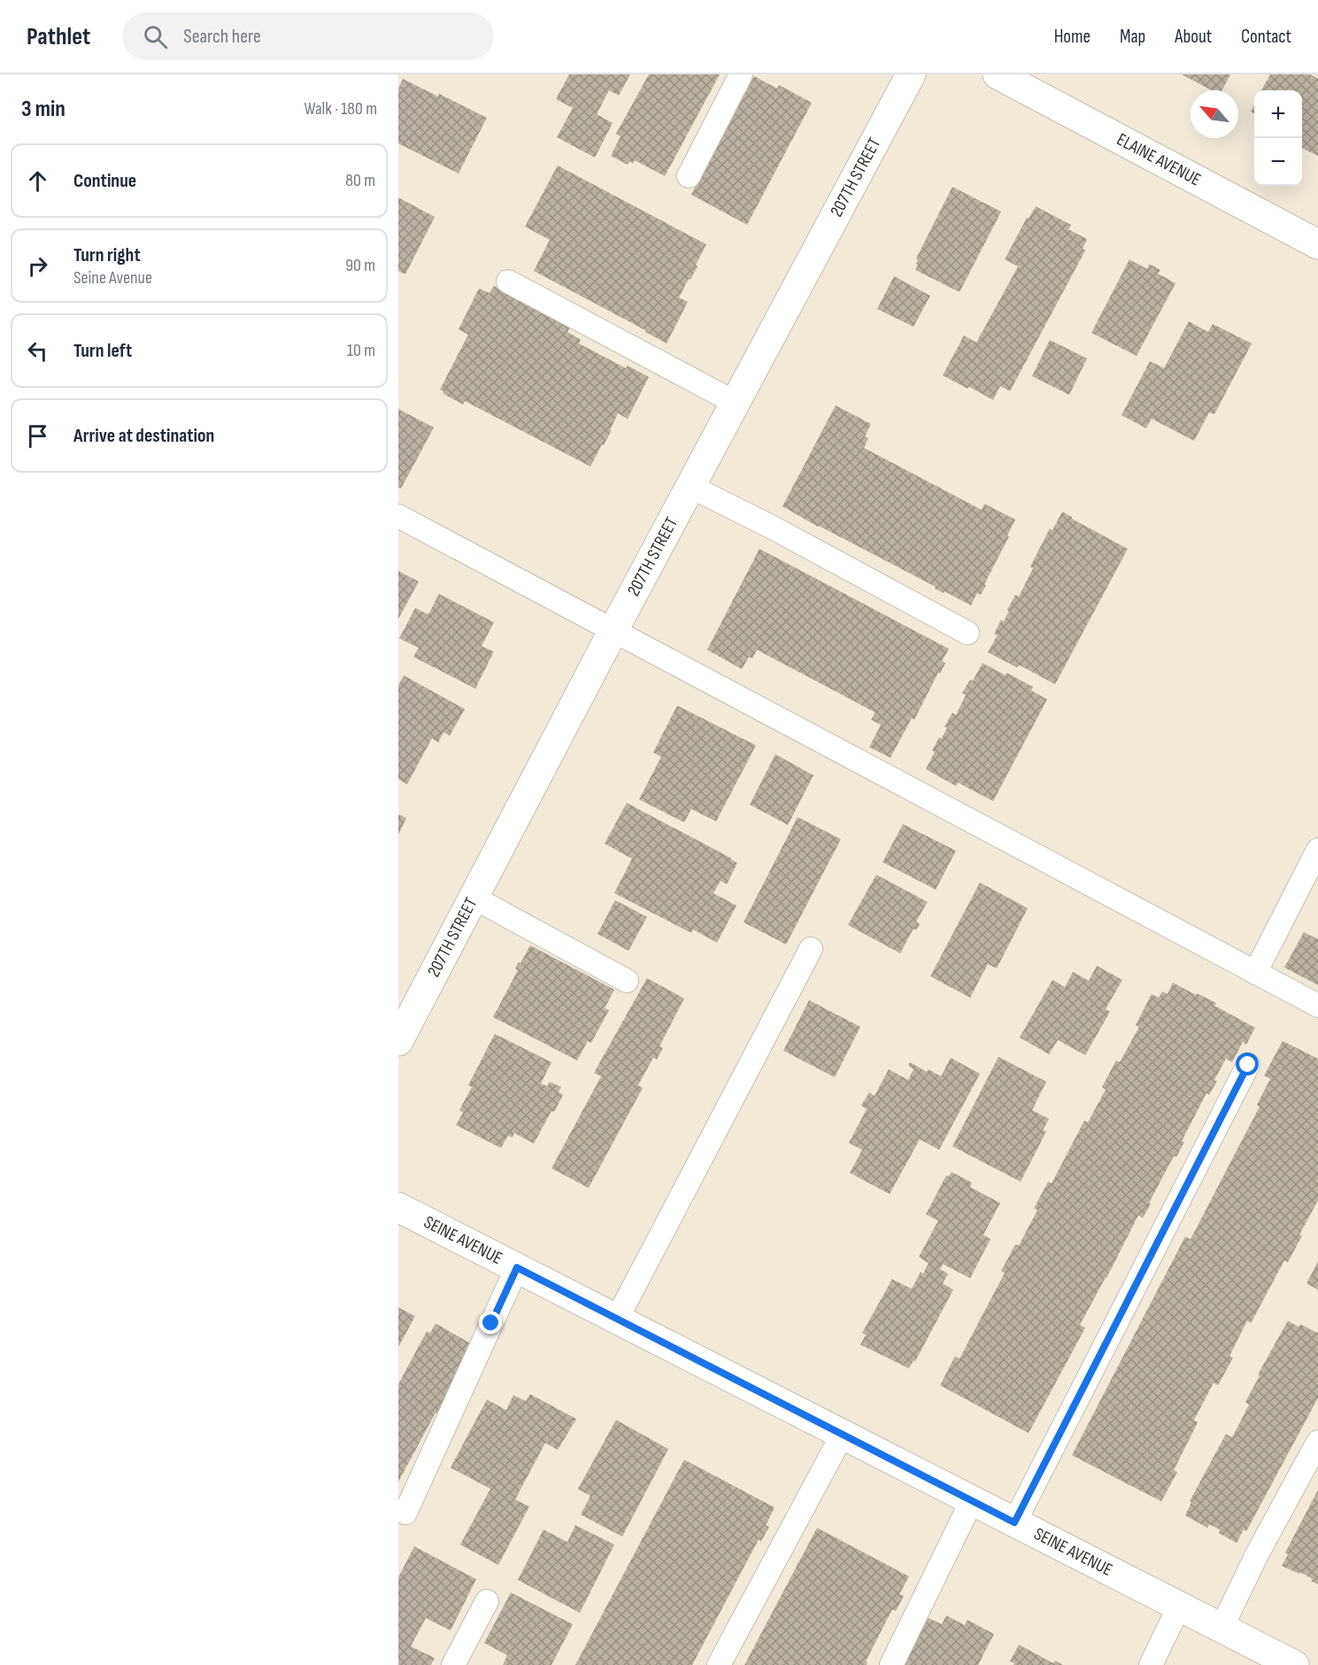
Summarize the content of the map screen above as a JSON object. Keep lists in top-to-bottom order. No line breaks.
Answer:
{"streets":{"street":["ELAINE AVENUE","207TH STREET","SEINE AVENUE"]},"north":"top left","page":{"header":"Pathlet","search":"Search here","nav":["Home","Map","About","Contact"],"heading":["3 min","Walk · 180 m"],"map_buttons":["+","−"],"list":[["Continue","80 m"],["Turn right","Seine Avenue","90 m"],["Turn left","10 m"],"Arrive at destination"]}}
